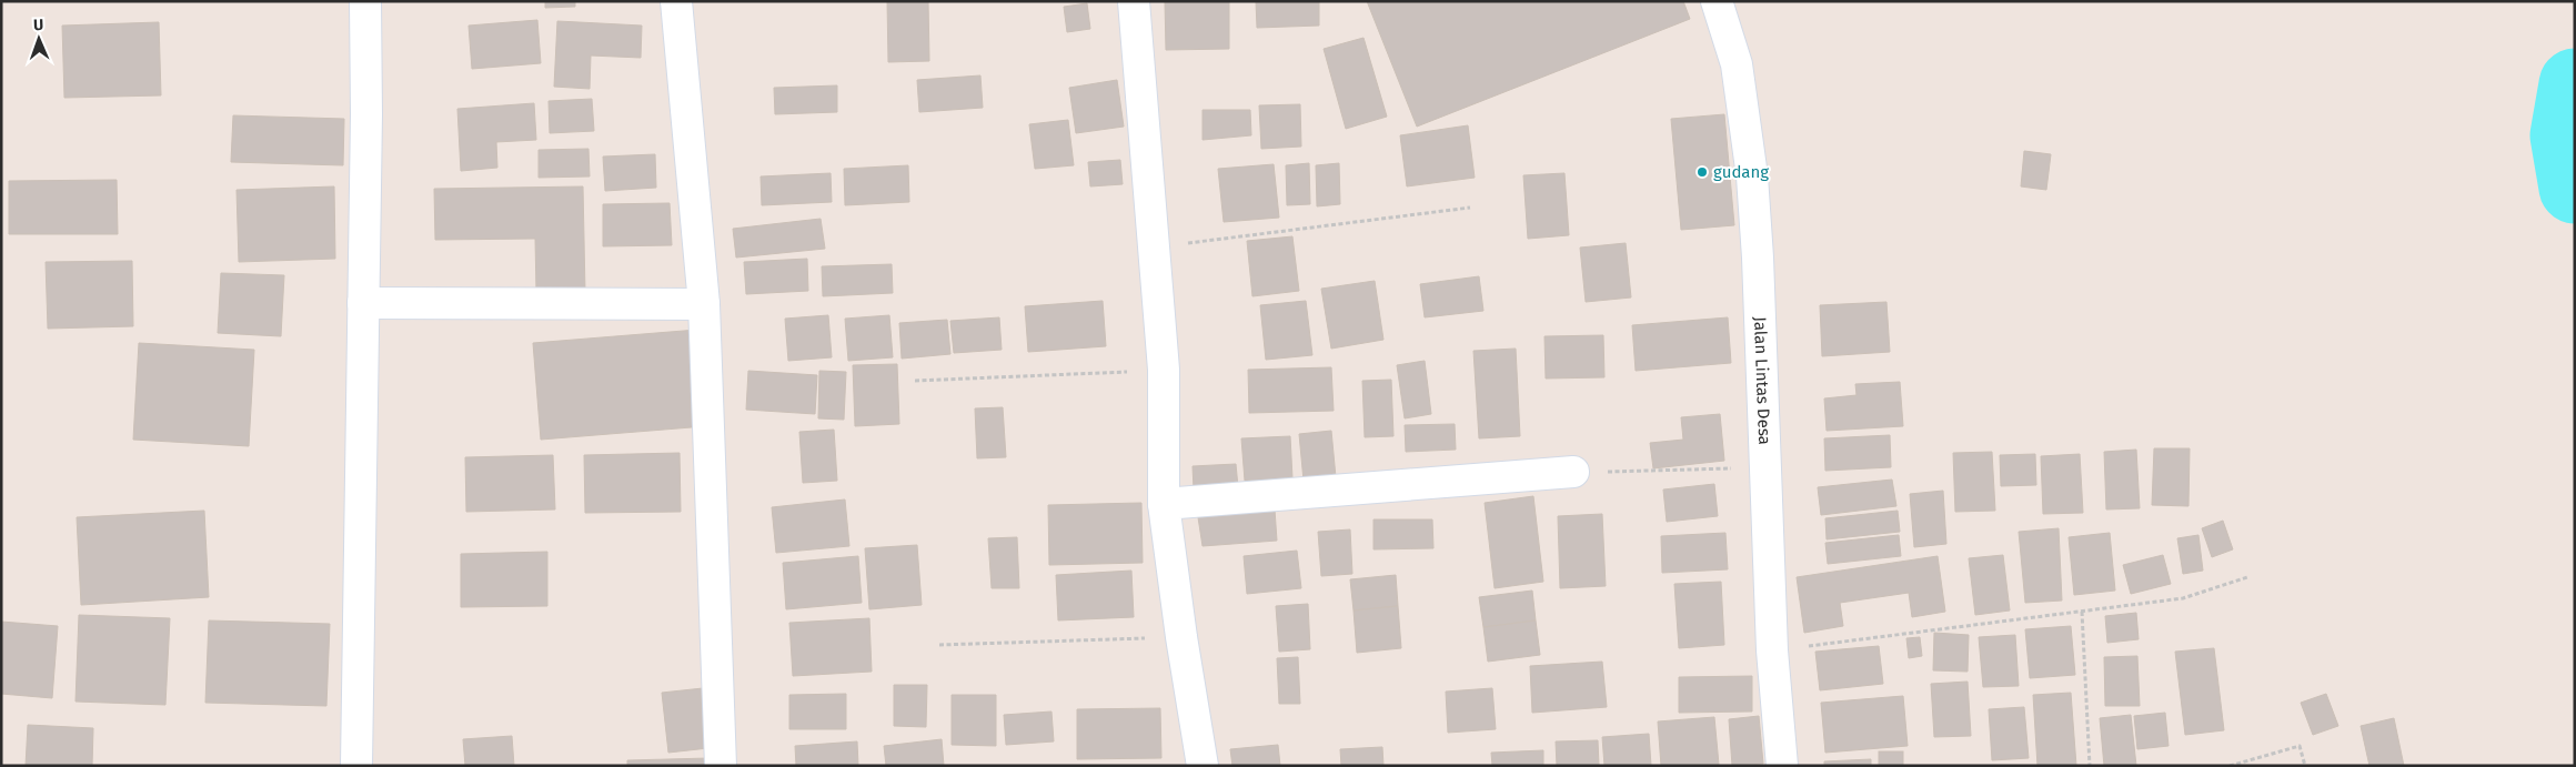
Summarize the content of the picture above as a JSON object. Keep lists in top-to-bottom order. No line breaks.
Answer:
{"streets":{"street":["Jalan Lintas Desa"]},"places":["gudang"],"north":"top"}
